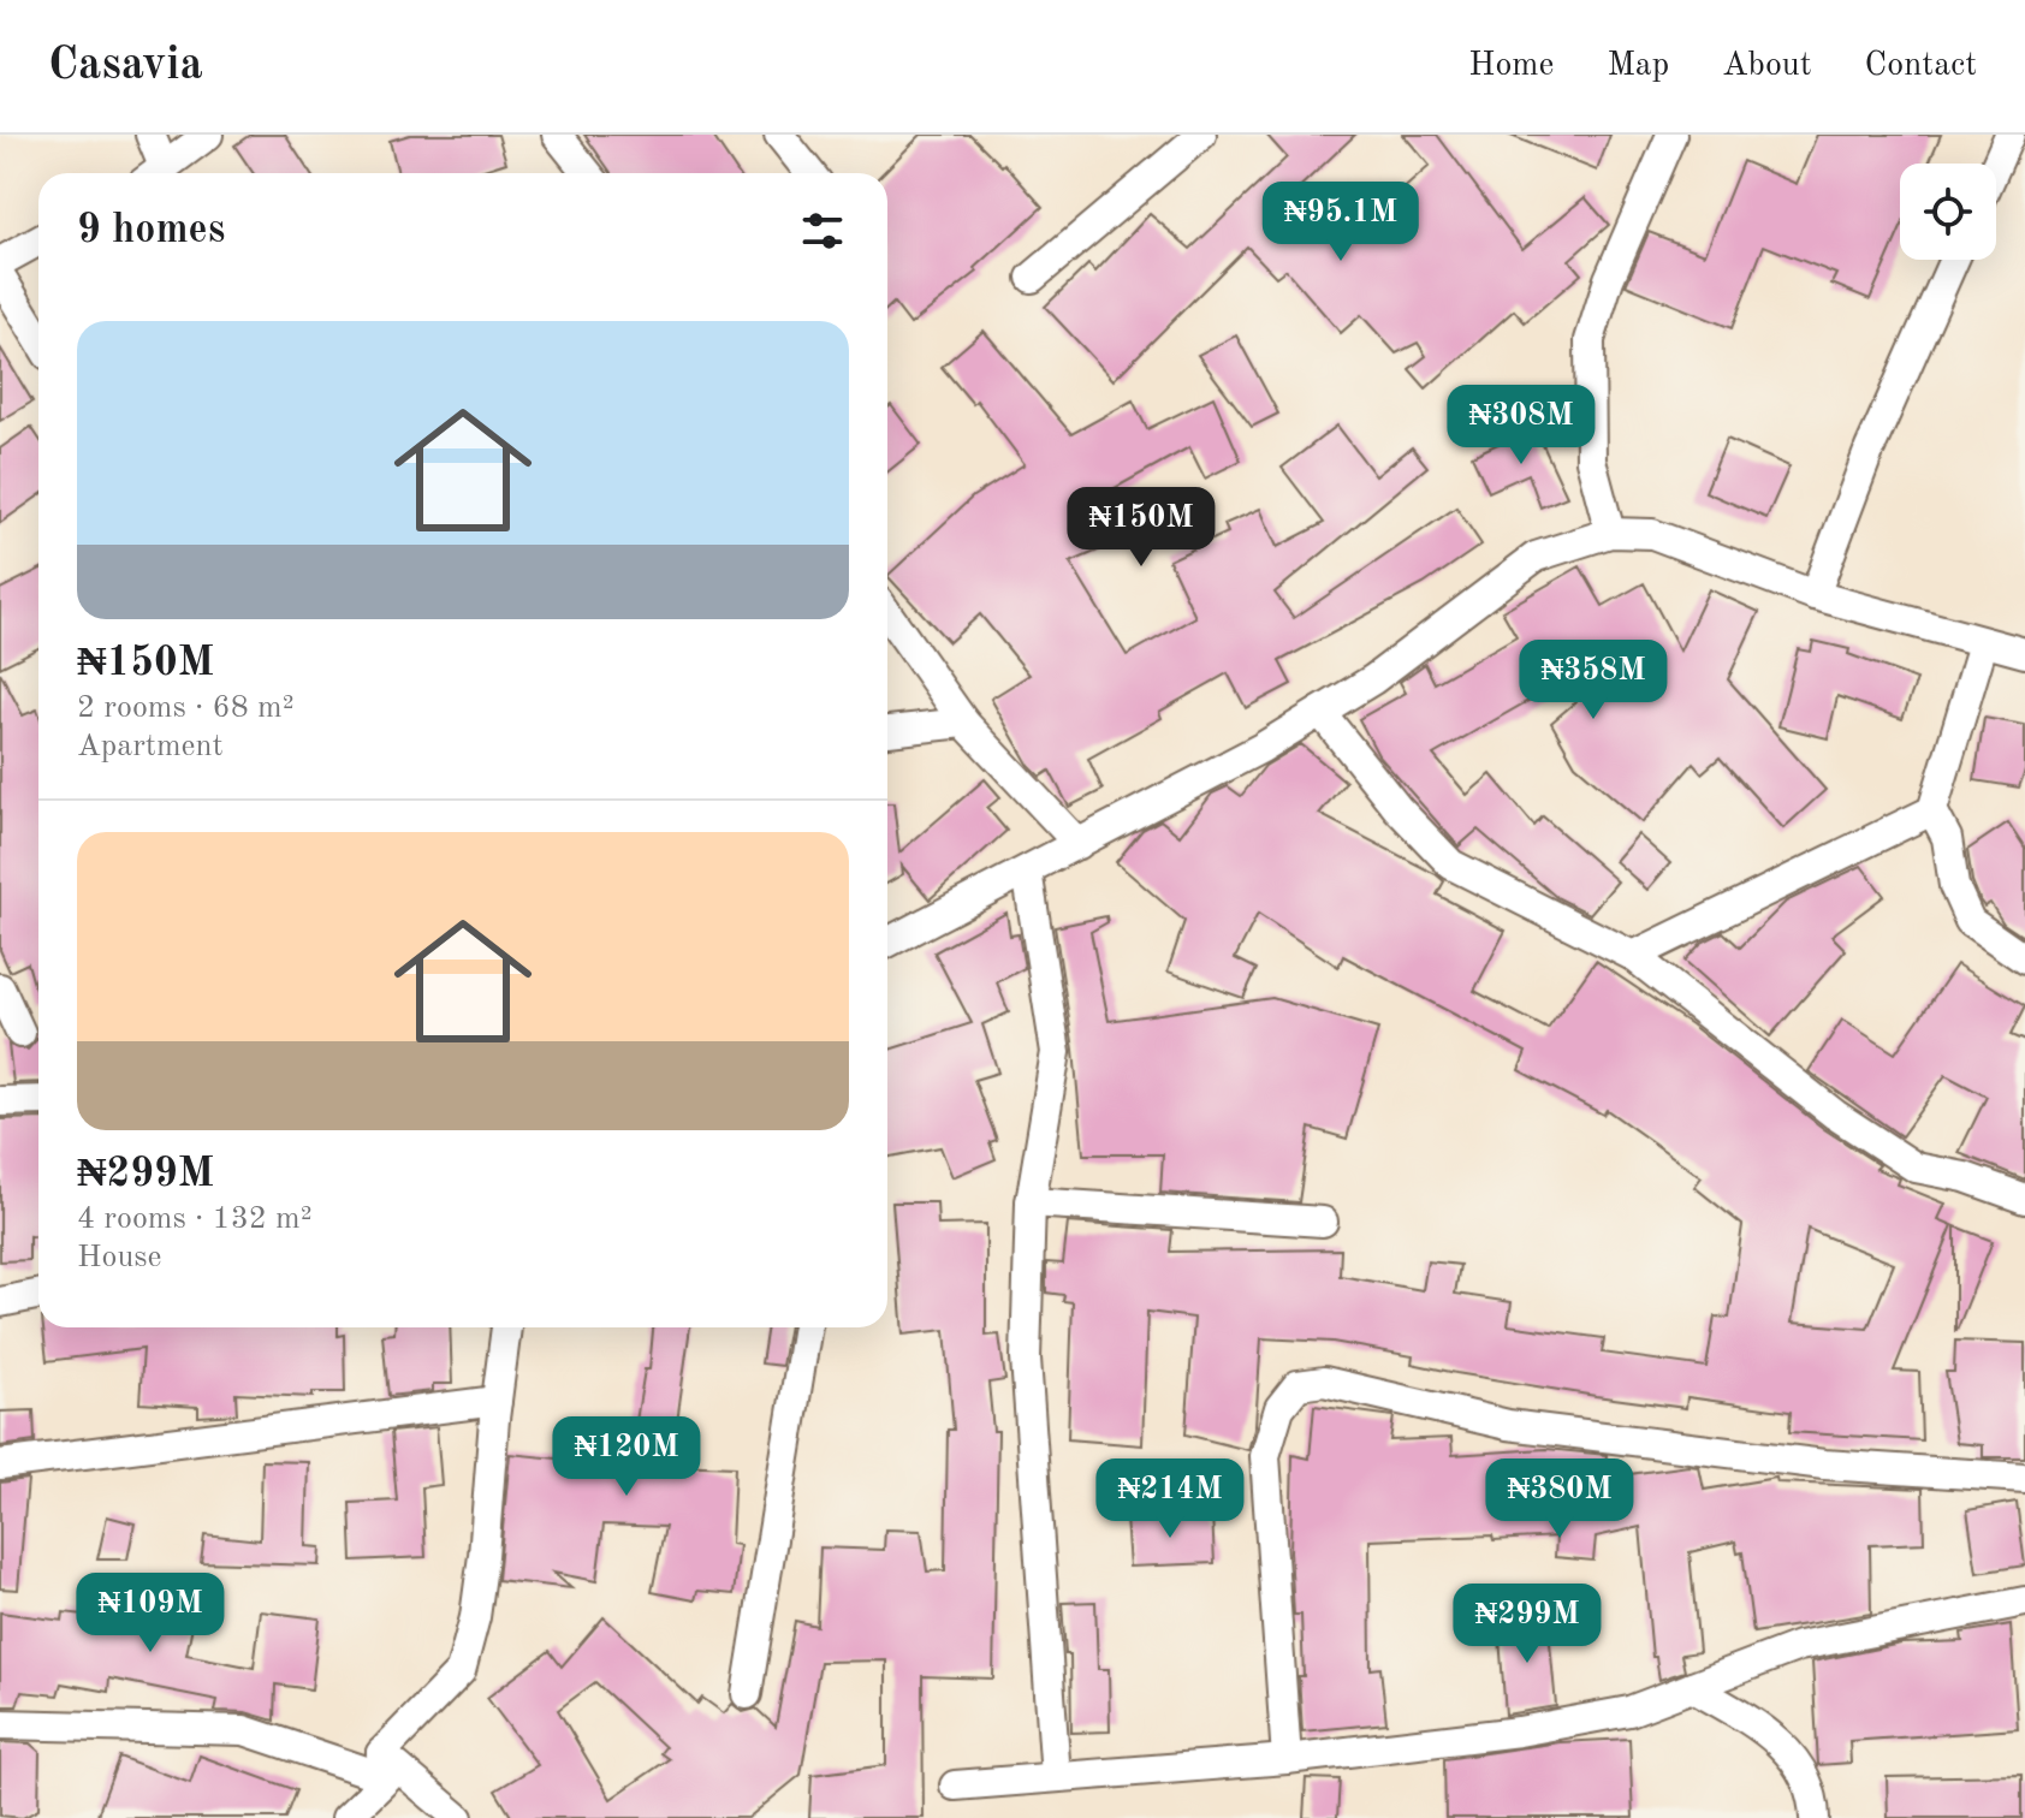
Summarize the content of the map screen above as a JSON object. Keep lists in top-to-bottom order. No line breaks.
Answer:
{"page":{"header":"Casavia","nav":["Home","Map","About","Contact"],"heading":"9 homes","price":["₦95.1M","₦308M","₦150M","₦358M","₦120M","₦214M","₦380M","₦109M","₦299M"],"list":[{"name":"₦150M","note":"2 rooms · 68 m² · Apartment"},{"name":"₦299M","note":"4 rooms · 132 m² · House"}]}}
